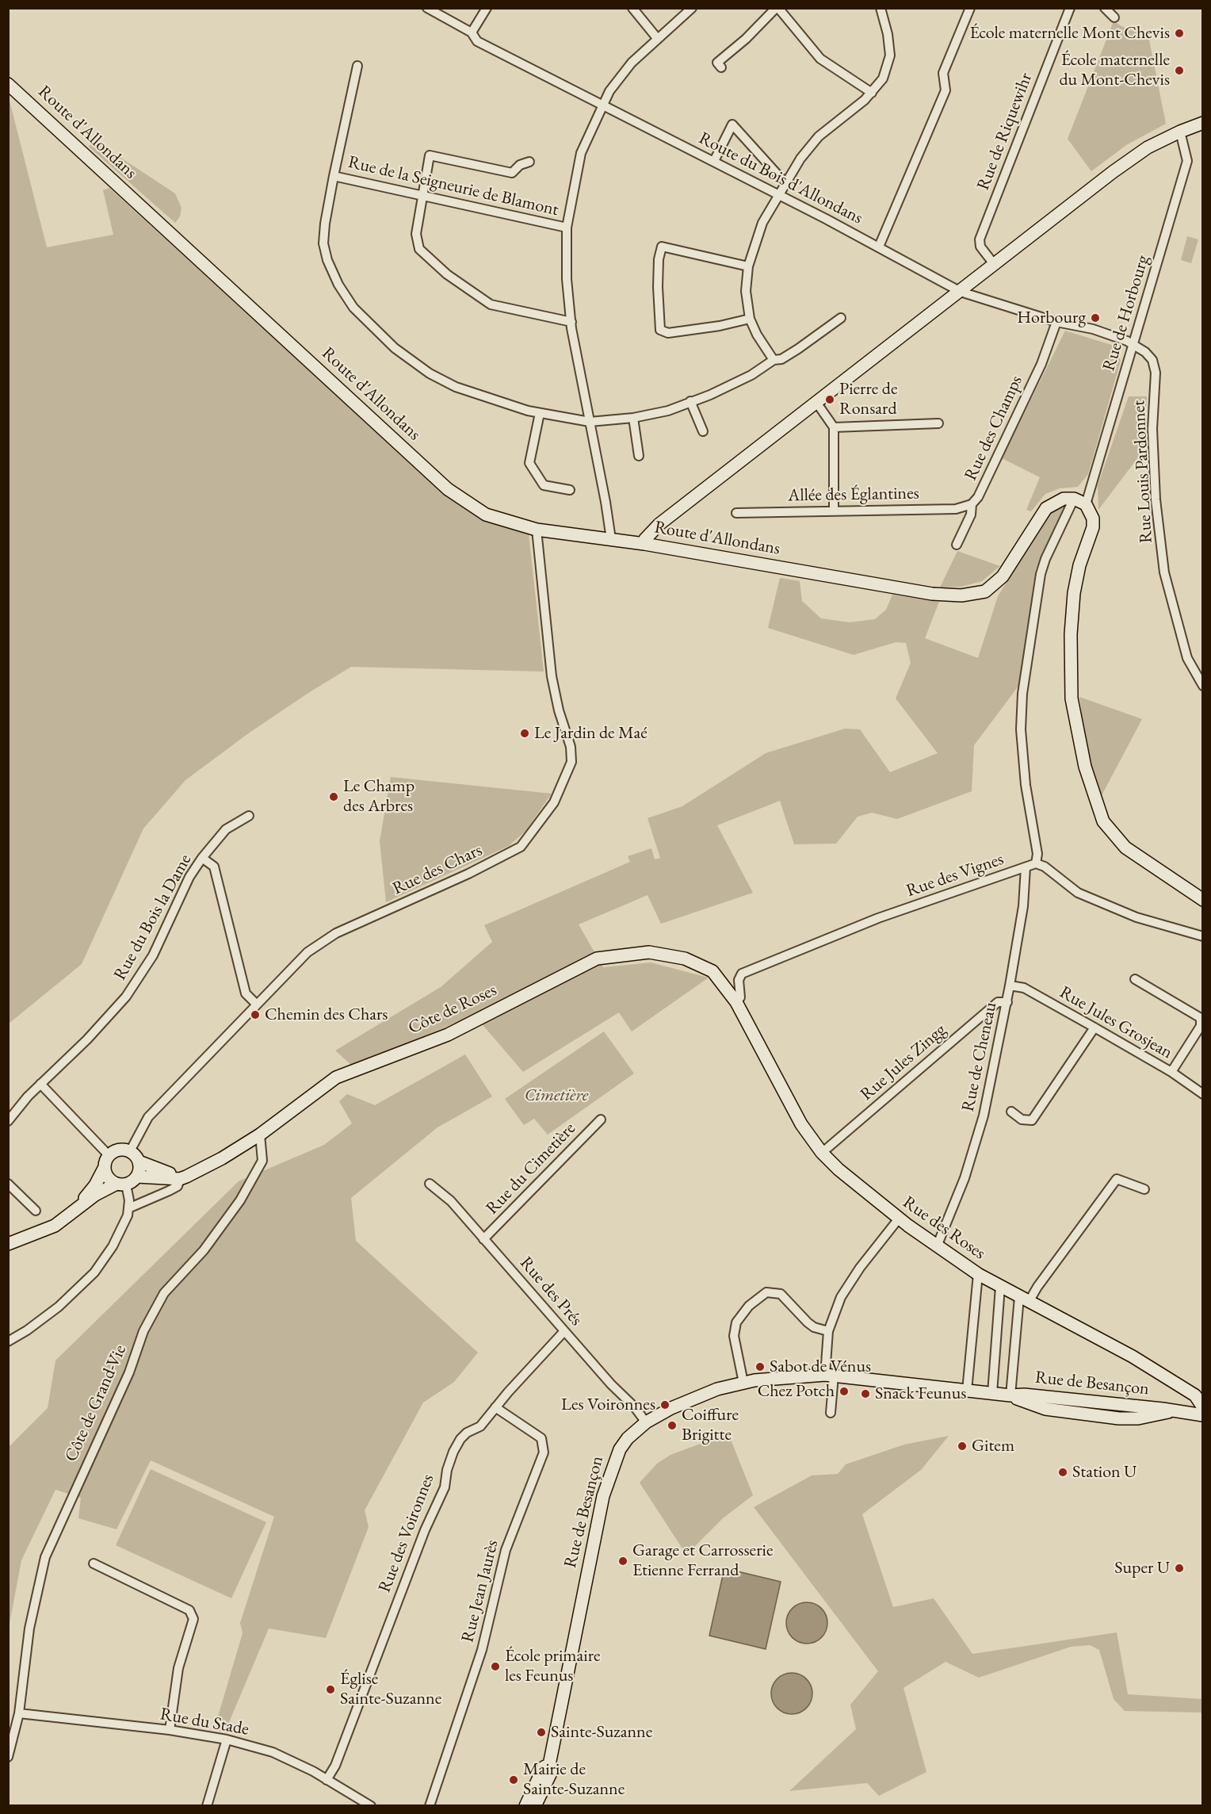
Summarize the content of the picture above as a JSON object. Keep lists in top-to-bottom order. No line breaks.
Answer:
{"streets":{"main road":["Route d'Allondans","Côte de Roses","Rue des Roses","Rue de Besançon"],"street":["Rue de Riquewihr","Route du Bois d'Allondans","Rue de la Seigneurie de Blamont","Rue de Horbourg","Rue des Champs","Rue Louis Pardonnet","Allée des Églantines","Rue des Chars","Rue des Vignes","Rue du Bois la Dame","Rue Jules Grosjean","Rue de Cheneau","Rue Jules Zingg","Rue du Cimetière","Rue des Prés","Côte de Grand-Vie","Rue des Voironnes","Rue Jean Jaurès","Rue du Stade"]},"crossings":[["Route d'Allondans","Rue des Chars"],["Route du Bois d'Allondans","Rue de Horbourg"],["Route du Bois d'Allondans","Rue des Champs"],["Route du Bois d'Allondans","Rue Louis Pardonnet"],["Rue de Horbourg","Rue Louis Pardonnet"],["Rue des Champs","Allée des Églantines"],["Rue des Chars","Côte de Roses"],["Rue des Vignes","Côte de Roses"],["Rue des Vignes","Rue de Cheneau"],["Rue des Vignes","Rue des Roses"],["Côte de Roses","Rue des Roses"],["Côte de Roses","Côte de Grand-Vie"],["Rue Jules Grosjean","Rue de Cheneau"],["Rue de Cheneau","Rue Jules Zingg"],["Rue de Cheneau","Rue des Roses"],["Rue Jules Zingg","Rue des Roses"],["Rue du Cimetière","Rue des Prés"],["Rue des Prés","Rue de Besançon"],["Rue des Prés","Rue des Voironnes"],["Côte de Grand-Vie","Rue du Stade"],["Rue des Voironnes","Rue Jean Jaurès"],["Rue des Voironnes","Rue du Stade"]],"parks":["Cimetière"],"places":["École maternelle Mont Chevis","École maternelle du Mont-Chevis","Horbourg","Pierre de Ronsard","Le Jardin de Maé","Le Champ des Arbres","Chemin des Chars","Sabot de Vénus","Chez Potch","Snack Feunus","Les Voironnes","Coiffure Brigitte","Gitem","Station U","Garage et Carrosserie Etienne Ferrand","Super U","École primaire les Feunus","Église Sainte-Suzanne","Sainte-Suzanne","Mairie de Sainte-Suzanne"]}
